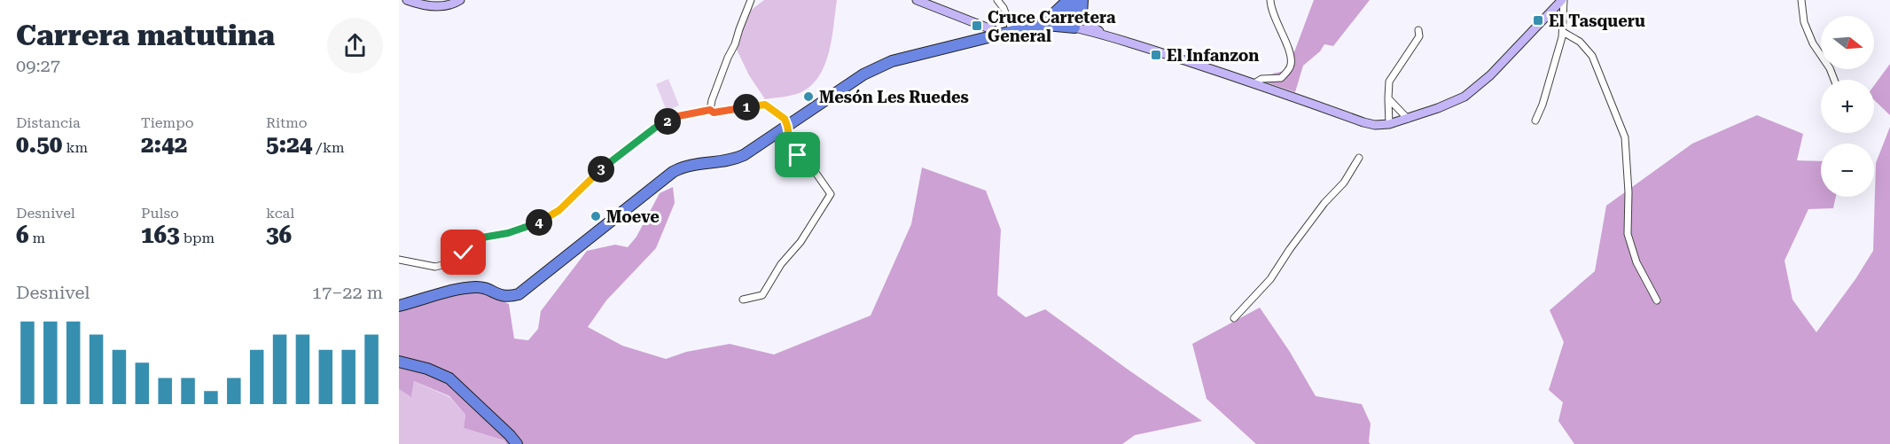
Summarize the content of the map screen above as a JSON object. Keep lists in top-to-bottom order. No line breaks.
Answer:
{"places":{"transit":["El Tasqueru","Cruce Carretera General","El Infanzon"],"other":["Mesón Les Ruedes","Moeve"]},"north":"right","page":{"heading":["Carrera matutina","09:27"],"map_buttons":["+","−"],"stats":[["Distancia","0.50 km"],["Tiempo","2:42"],["Ritmo","5:24 /km"],["Desnivel","6 m"],["Pulso","163 bpm"],["kcal","36"]],"pins":["1","2","3","4"],"chart":["Desnivel","17–22 m"]}}
